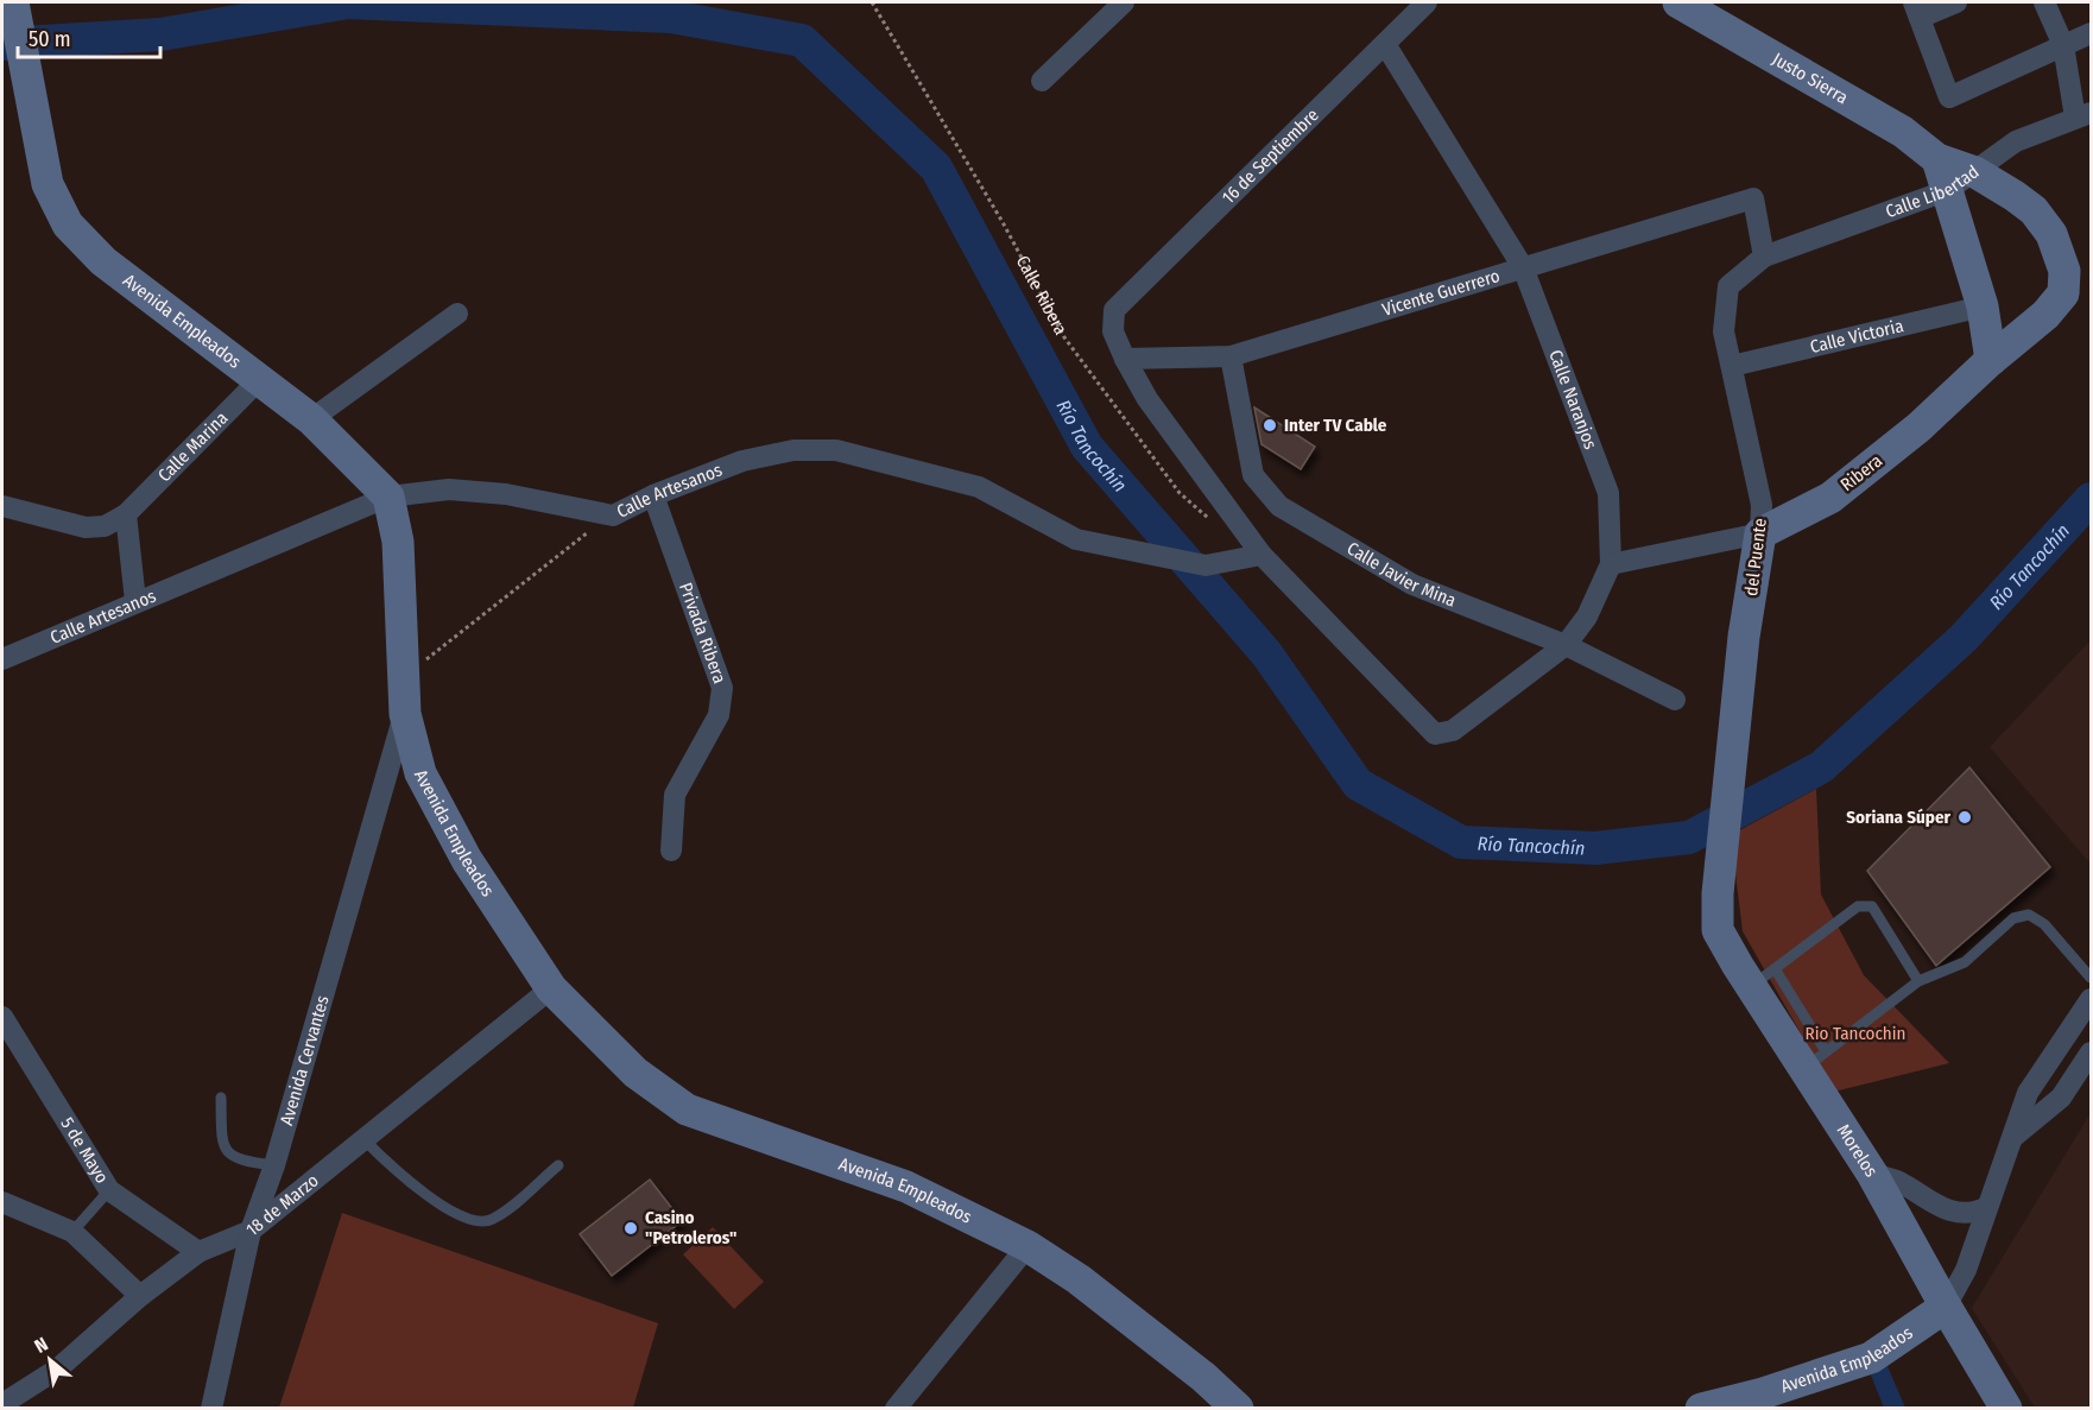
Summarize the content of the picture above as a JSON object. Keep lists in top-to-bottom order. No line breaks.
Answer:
{"streets":{"street":["Justo Sierra","16 de Septiembre","Calle Libertad","Vicente Guerrero","Avenida Empleados","Calle Victoria","Calle Naranjos","Calle Marina","Ribera","Calle Artesanos","del Puente","Calle Javier Mina","Privada Ribera","Avenida Cervantes","5 de Mayo","Morelos","18 de Marzo"],"path":["Calle Ribera"]},"crossings":[["Justo Sierra","Calle Libertad"],["Justo Sierra","Ribera"],["16 de Septiembre","Vicente Guerrero"],["16 de Septiembre","Calle Naranjos"],["Calle Libertad","Vicente Guerrero"],["Calle Libertad","del Puente"],["Vicente Guerrero","Calle Naranjos"],["Vicente Guerrero","del Puente"],["Vicente Guerrero","Calle Javier Mina"],["Avenida Empleados","Calle Marina"],["Avenida Empleados","Calle Artesanos"],["Avenida Empleados","Avenida Cervantes"],["Avenida Empleados","Morelos"],["Avenida Empleados","18 de Marzo"],["Calle Victoria","del Puente"],["Calle Naranjos","Ribera"],["Calle Naranjos","Calle Artesanos"],["Calle Naranjos","Calle Javier Mina"],["Ribera","del Puente"],["Calle Artesanos","Privada Ribera"],["del Puente","Morelos"],["Avenida Cervantes","18 de Marzo"],["5 de Mayo","18 de Marzo"]],"water":["Río Tancochín"],"parks":["Rio Tancochin"],"places":["Inter TV Cable","Soriana Súper","Casino \"Petroleros\""],"scale_bar":"50 m","north":"top left"}
